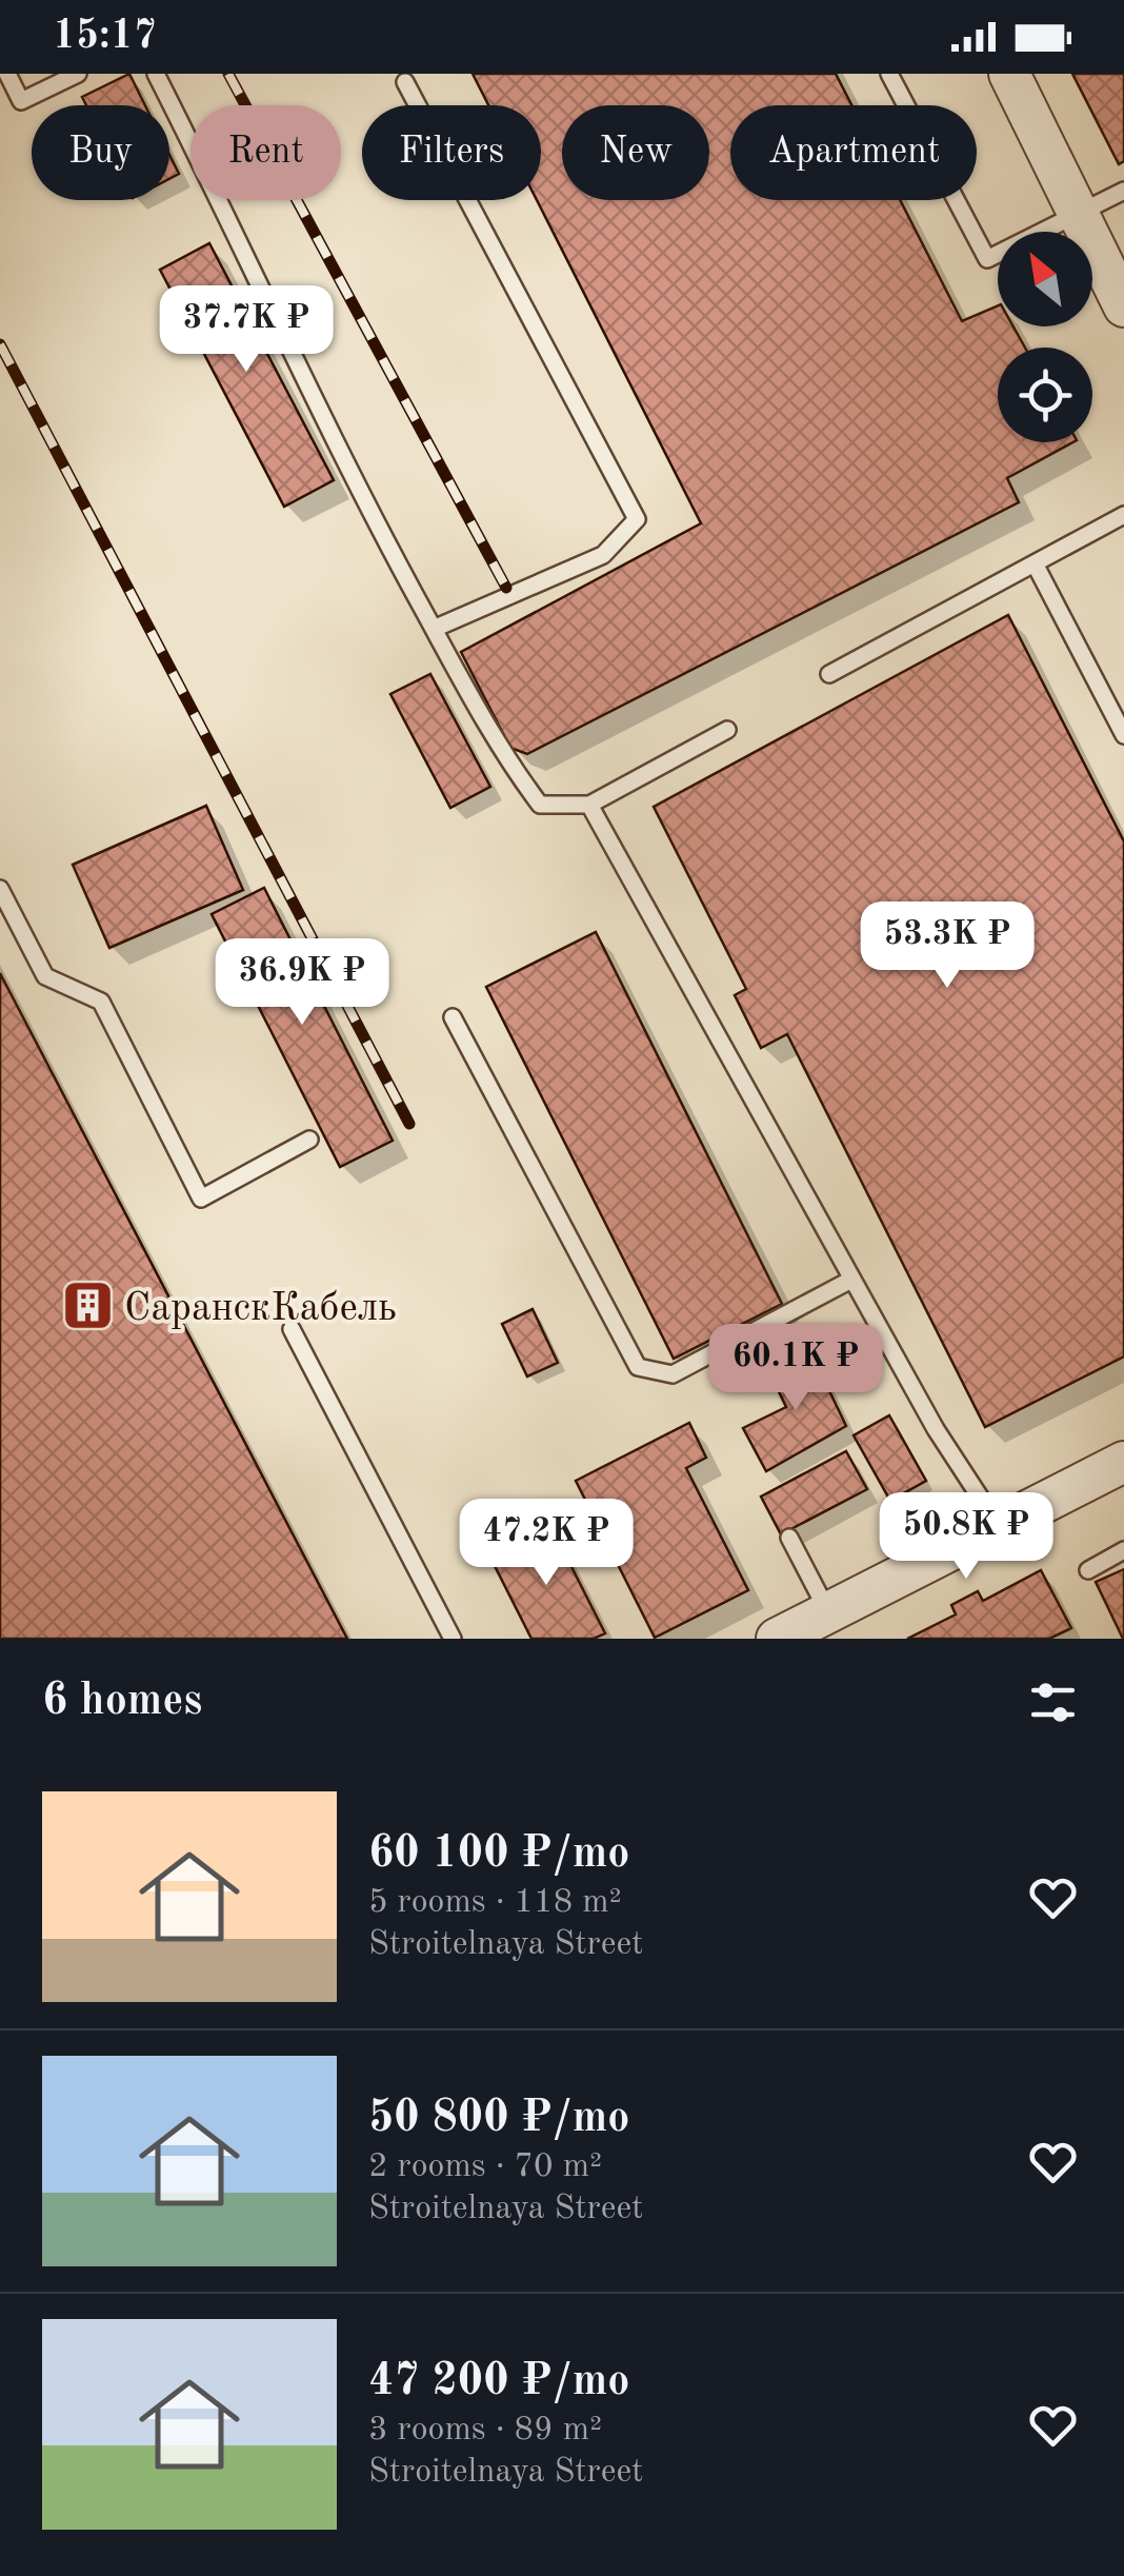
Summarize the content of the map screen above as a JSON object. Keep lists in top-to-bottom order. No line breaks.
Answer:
{"places":{"building":["СаранскКабель"]},"north":"top left","page":{"status":"15:17","chip":["Buy","Rent","Filters","New","Apartment"],"price":["37.7K ₽","53.3K ₽","36.9K ₽","60.1K ₽","50.8K ₽","47.2K ₽"],"heading":"6 homes","list":[{"name":"60 100 ₽/mo","note":"5 rooms · 118 m² · Stroitelnaya Street"},{"name":"50 800 ₽/mo","note":"2 rooms · 70 m² · Stroitelnaya Street"},{"name":"47 200 ₽/mo","note":"3 rooms · 89 m² · Stroitelnaya Street"}]}}
